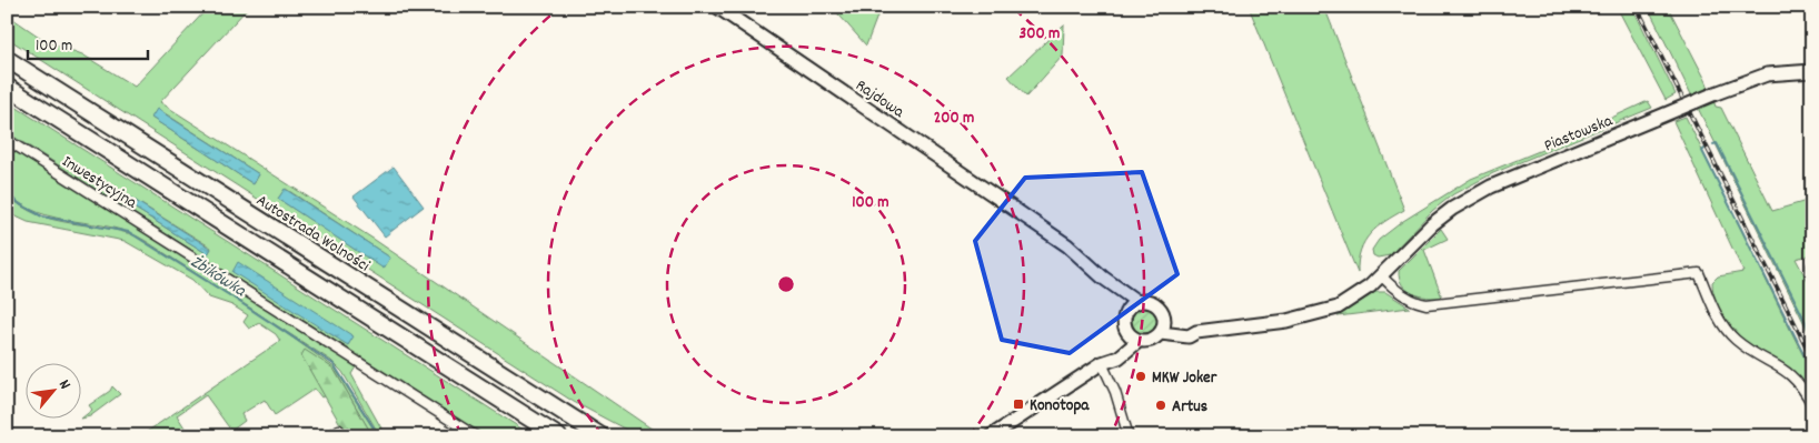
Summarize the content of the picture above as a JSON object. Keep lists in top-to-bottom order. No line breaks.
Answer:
{"streets":{"highway":["Autostrada Wolności"],"street":["Rajdowa","Piastowska","Inwestycyjna"]},"crossings":[["Rajdowa","Piastowska"]],"water":["Żbikówka"],"places":{"other":["MKW Joker","Artus"],"transit":["Konotopa"]},"scale_bar":"100 m","north":"top right","rings":["300 m","200 m","100 m"]}
